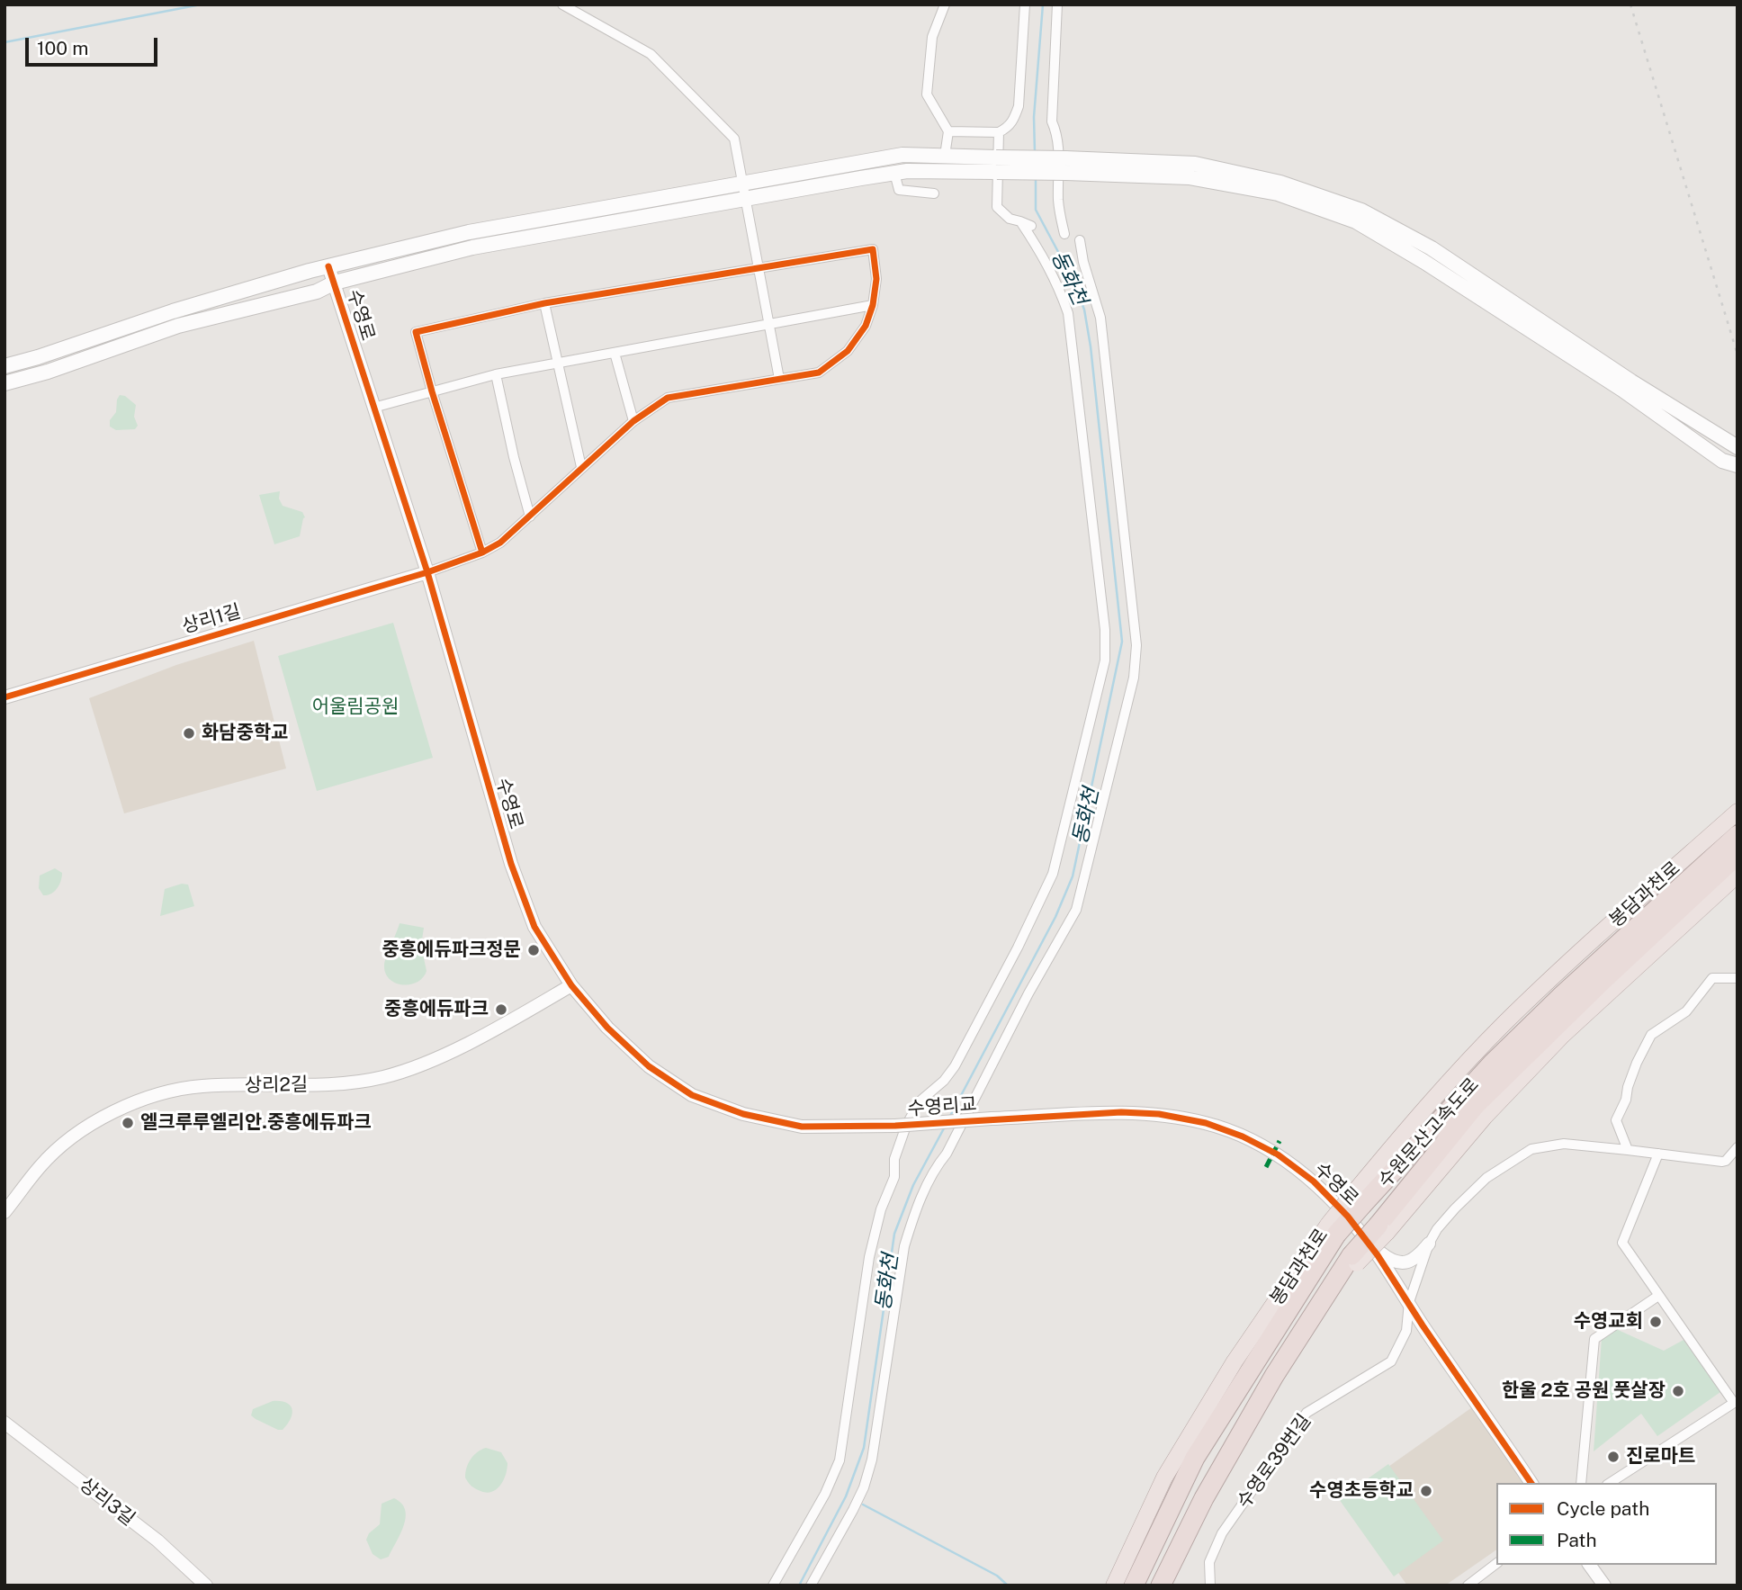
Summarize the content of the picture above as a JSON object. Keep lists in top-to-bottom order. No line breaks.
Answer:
{"streets":{"highway":["봉담과천로","수원문산고속도로"],"street":["수영로","상리1길","상리2길","수영리교","수영로39번길","상리3길"]},"crossings":[["수영로","상리1길"],["수영로","상리2길"],["수영로","수영리교"],["수영로","수영로39번길"],["봉담과천로","수원문산고속도로"]],"water":["동화천"],"parks":["어울림공원"],"places":["화담중학교","중흥에듀파크정문","중흥에듀파크","엘크루루엘리안.중흥에듀파크","수영교회","한울 2호 공원 풋살장","진로마트","수영초등학교"],"legend":["Cycle path","Path"],"scale_bar":"100 m"}
